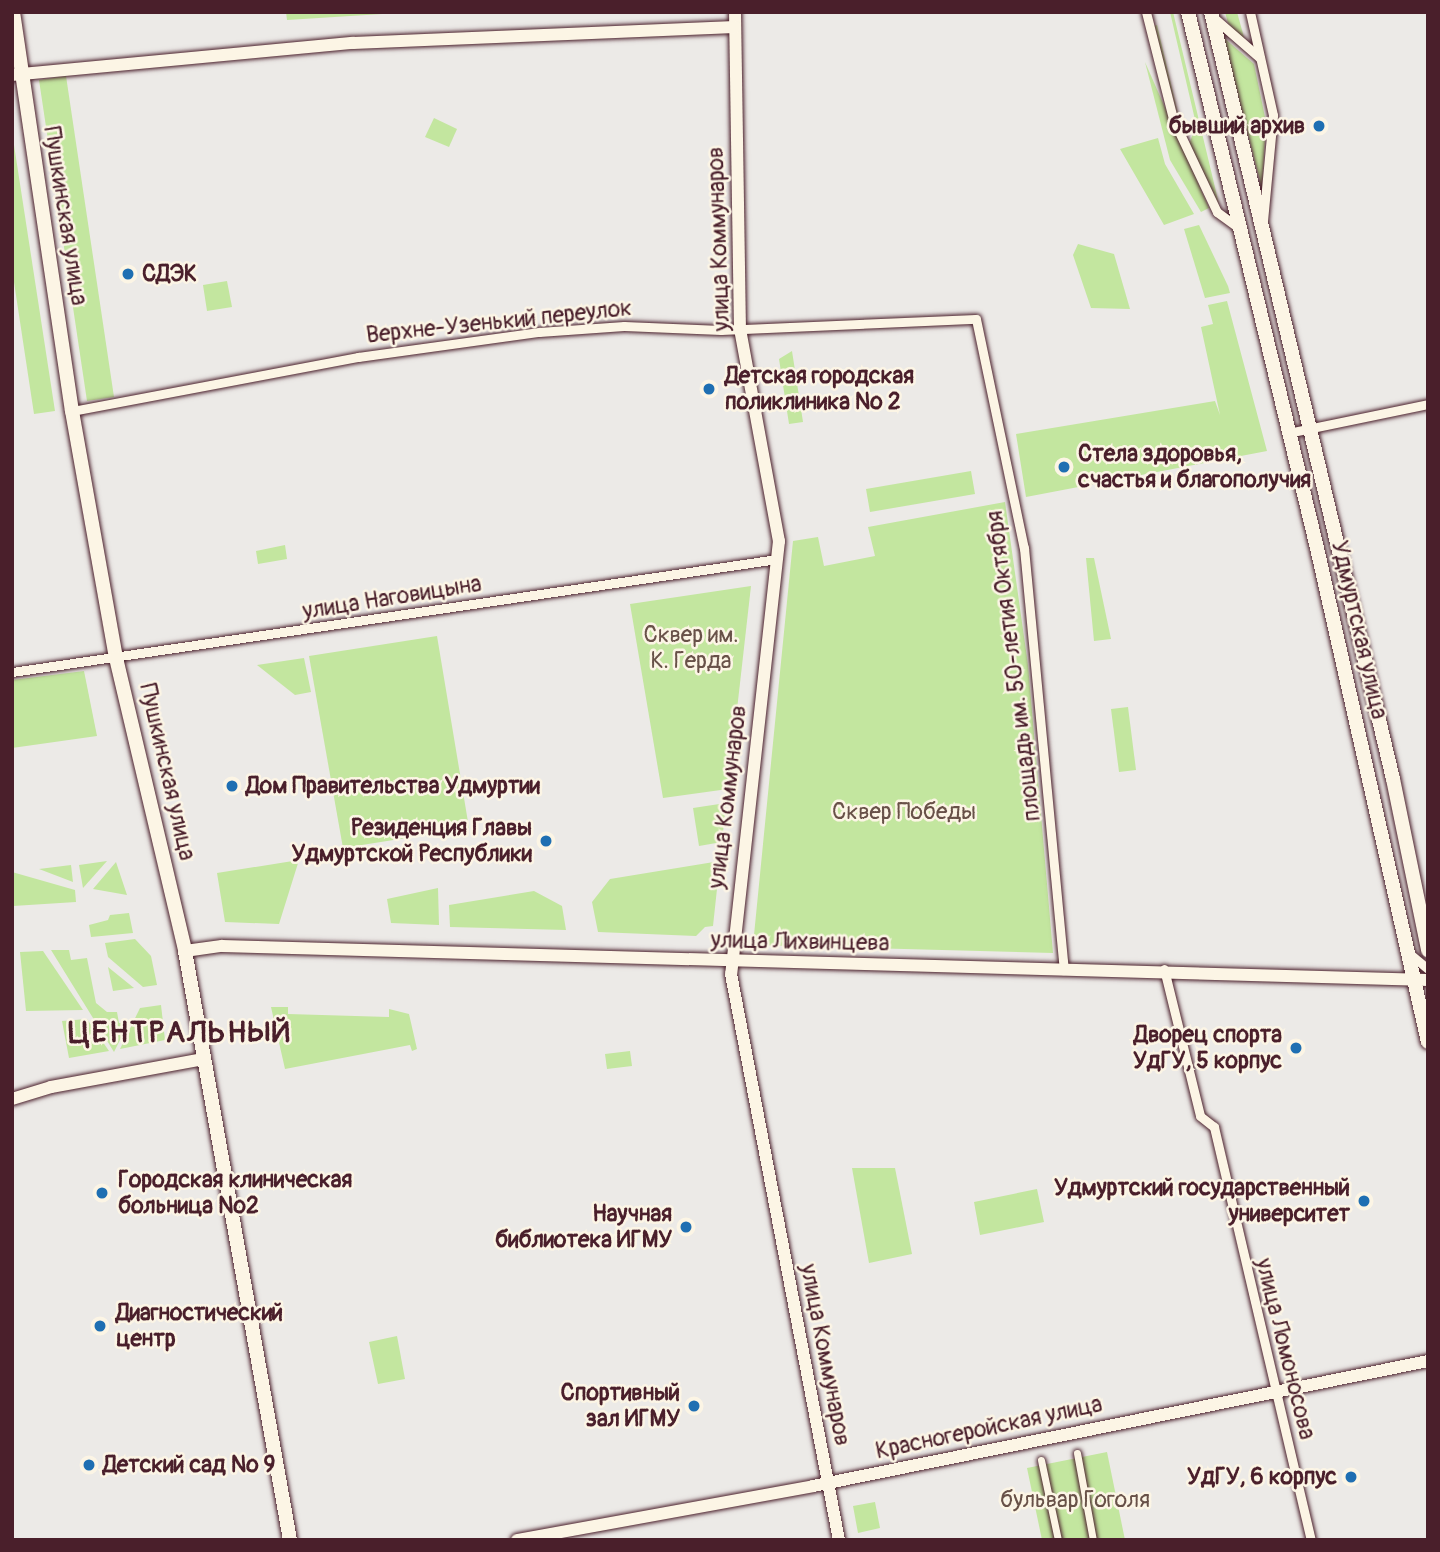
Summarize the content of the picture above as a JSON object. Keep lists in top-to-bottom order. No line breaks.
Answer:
{"streets":{"main road":["Пушкинская улица","Удмуртская улица"],"street":["улица Коммунаров","Верхне-Узенький переулок","улица Наговицына","площадь им. 50-летия Октября","улица Лихвинцева","улица Ломоносова","Красногеройская улица"]},"crossings":[["Пушкинская улица","Верхне-Узенький переулок"],["Пушкинская улица","улица Наговицына"],["Пушкинская улица","улица Лихвинцева"],["улица Коммунаров","Верхне-Узенький переулок"],["улица Коммунаров","улица Наговицына"],["улица Коммунаров","улица Лихвинцева"],["улица Коммунаров","Красногеройская улица"],["Верхне-Узенький переулок","площадь им. 50-летия Октября"],["Удмуртская улица","улица Лихвинцева"],["площадь им. 50-летия Октября","улица Лихвинцева"],["улица Лихвинцева","улица Ломоносова"],["улица Ломоносова","Красногеройская улица"]],"districts":["ЦЕНТРАЛЬНЫЙ"],"parks":["Сквер им. К. Герда","Сквер Победы","бульвар Гоголя"],"places":["бывший архив","СДЭК","Детская городская поликлиника № 2","Стела здоровья, счастья и благополучия","Дом Правительства Удмуртии","Резиденция Главы Удмуртской Республики","Дворец спорта УдГУ, 5 корпус","Городская клиническая больница №2","Удмуртский государственный университет","Научная библиотека ИГМУ","Диагностический центр","Спортивный зал ИГМУ","Детский сад № 9","УдГУ, 6 корпус"]}
